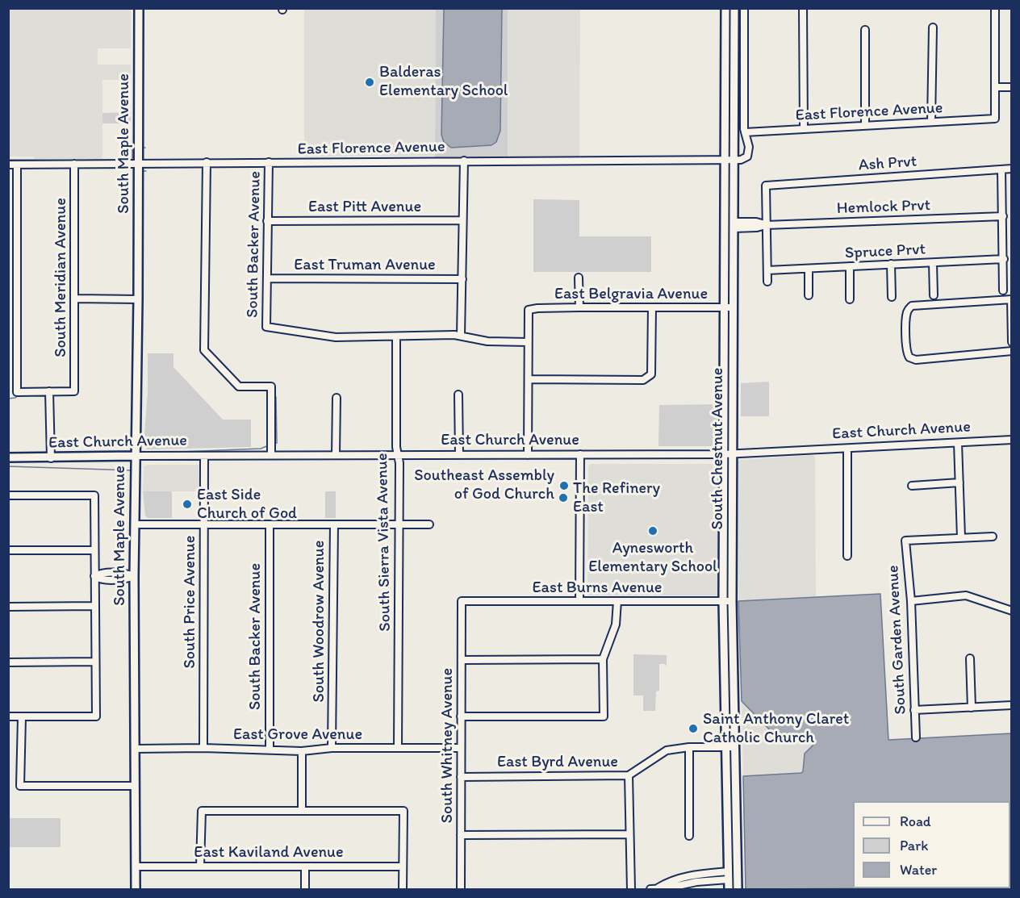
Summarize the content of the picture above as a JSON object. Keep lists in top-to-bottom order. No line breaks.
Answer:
{"streets":{"main road":["South Maple Avenue","East Church Avenue","South Chestnut Avenue"],"street":["East Florence Avenue","Ash Prvt","East Pitt Avenue","Hemlock Prvt","South Backer Avenue","Spruce Prvt","East Truman Avenue","South Meridian Avenue","East Belgravia Avenue","South Sierra Vista Avenue","East Burns Avenue","South Price Avenue","South Woodrow Avenue","South Garden Avenue","East Grove Avenue","South Whitney Avenue","East Byrd Avenue","East Kaviland Avenue"]},"crossings":[["East Florence Avenue","South Maple Avenue"],["East Florence Avenue","South Backer Avenue"],["East Florence Avenue","South Meridian Avenue"],["East Florence Avenue","South Chestnut Avenue"],["South Maple Avenue","East Church Avenue"],["South Maple Avenue","East Grove Avenue"],["South Maple Avenue","East Kaviland Avenue"],["Ash Prvt","Hemlock Prvt"],["East Pitt Avenue","South Backer Avenue"],["Hemlock Prvt","South Chestnut Avenue"],["South Backer Avenue","East Truman Avenue"],["South Backer Avenue","South Sierra Vista Avenue"],["South Backer Avenue","East Grove Avenue"],["East Belgravia Avenue","South Chestnut Avenue"],["East Church Avenue","South Chestnut Avenue"],["East Church Avenue","South Sierra Vista Avenue"],["East Church Avenue","South Price Avenue"],["South Chestnut Avenue","East Burns Avenue"],["South Chestnut Avenue","East Byrd Avenue"],["South Sierra Vista Avenue","East Grove Avenue"],["East Burns Avenue","South Whitney Avenue"],["South Price Avenue","East Grove Avenue"],["South Woodrow Avenue","East Grove Avenue"],["East Grove Avenue","South Whitney Avenue"],["South Whitney Avenue","East Byrd Avenue"]],"places":["Balderas Elementary School","Southeast Assembly of God Church","The Refinery East","East Side Church of God","Aynesworth Elementary School","Saint Anthony Claret Catholic Church"],"legend":["Road","Park","Water"]}
